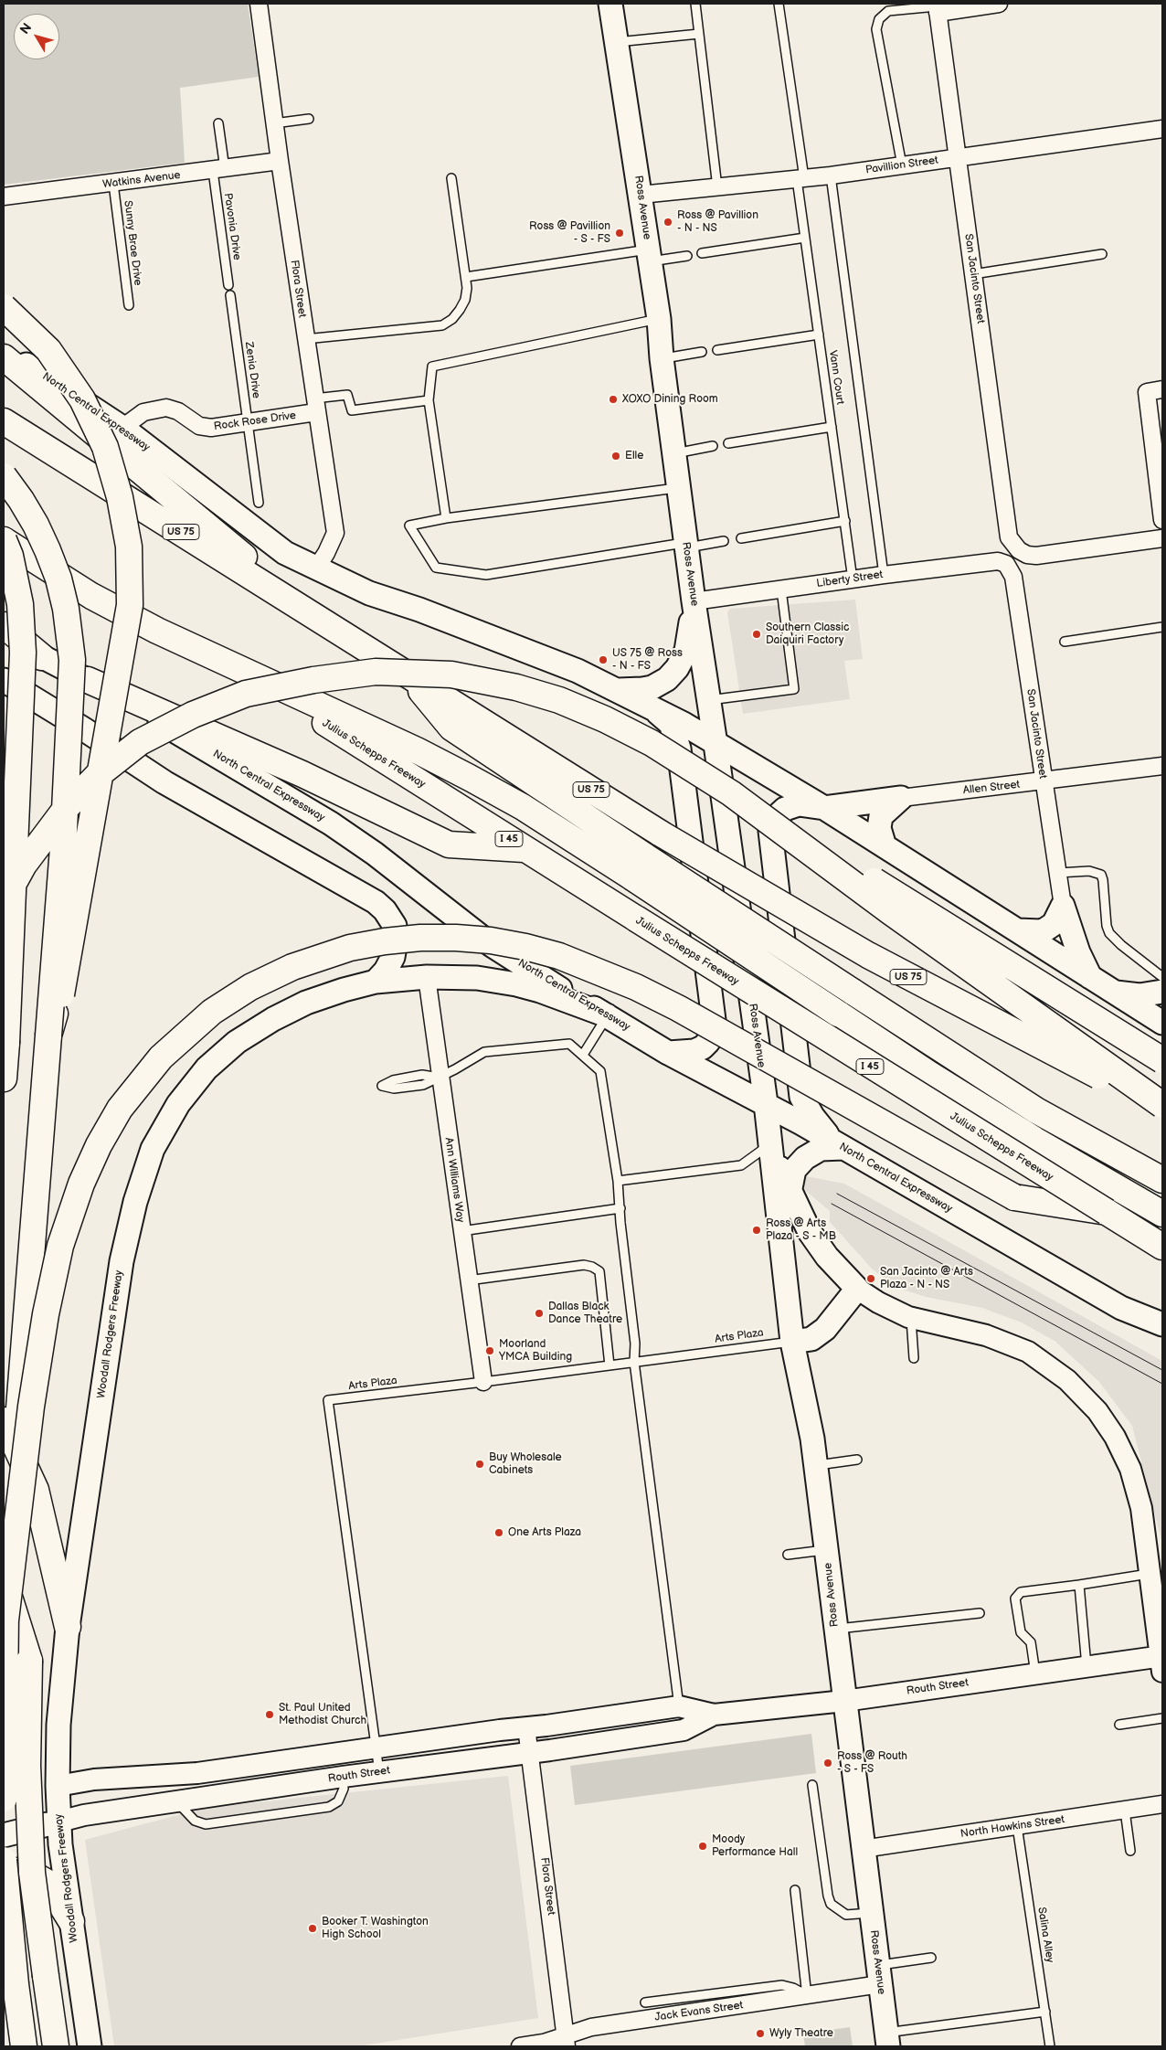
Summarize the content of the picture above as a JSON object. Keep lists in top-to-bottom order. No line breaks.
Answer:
{"streets":{"highway":["US 75","Julius Schepps Freeway","I 45"],"main road":["Ross Avenue","North Central Expressway","Woodall Rodgers Freeway","Routh Street"],"street":["Pavillion Street","Watkins Avenue","San Jacinto Street","Flora Street","Rock Rose Drive","Liberty Street","Allen Street","Ann Williams Way","North Hawkins Street","Jack Evans Street"],"lane":["Pavonia Drive","Sunny Brae Drive","Zenia Drive","Vann Court","Arts Plaza","Salina Alley"]},"crossings":[["Pavillion Street","Ross Avenue"],["Pavillion Street","San Jacinto Street"],["Pavillion Street","Vann Court"],["Watkins Avenue","Pavonia Drive"],["Watkins Avenue","Sunny Brae Drive"],["Watkins Avenue","Flora Street"],["Ross Avenue","North Central Expressway"],["Ross Avenue","Liberty Street"],["Ross Avenue","Arts Plaza"],["Ross Avenue","Routh Street"],["Ross Avenue","North Hawkins Street"],["Ross Avenue","Jack Evans Street"],["San Jacinto Street","Liberty Street"],["San Jacinto Street","Allen Street"],["Flora Street","North Central Expressway"],["Flora Street","Rock Rose Drive"],["Flora Street","Routh Street"],["Flora Street","Jack Evans Street"],["Zenia Drive","Rock Rose Drive"],["Vann Court","Liberty Street"],["North Central Expressway","Rock Rose Drive"],["North Central Expressway","Woodall Rodgers Freeway"],["Ann Williams Way","Woodall Rodgers Freeway"],["Ann Williams Way","Arts Plaza"],["Woodall Rodgers Freeway","Routh Street"],["Arts Plaza","Routh Street"],["North Hawkins Street","Salina Alley"]],"places":["Ross @ Pavillion - N - NS","Ross @ Pavillion - S - FS","XOXO Dining Room","Elle","Southern Classic Daiquiri Factory","US 75 @ Ross - N - FS","Ross @ Arts Plaza - S - MB","San Jacinto @ Arts Plaza - N - NS","Dallas Black Dance Theatre","Moorland YMCA Building","Buy Wholesale Cabinets","One Arts Plaza","St. Paul United Methodist Church","Ross @ Routh - S - FS","Moody Performance Hall","Booker T. Washington High School","Wyly Theatre"],"north":"top left"}
